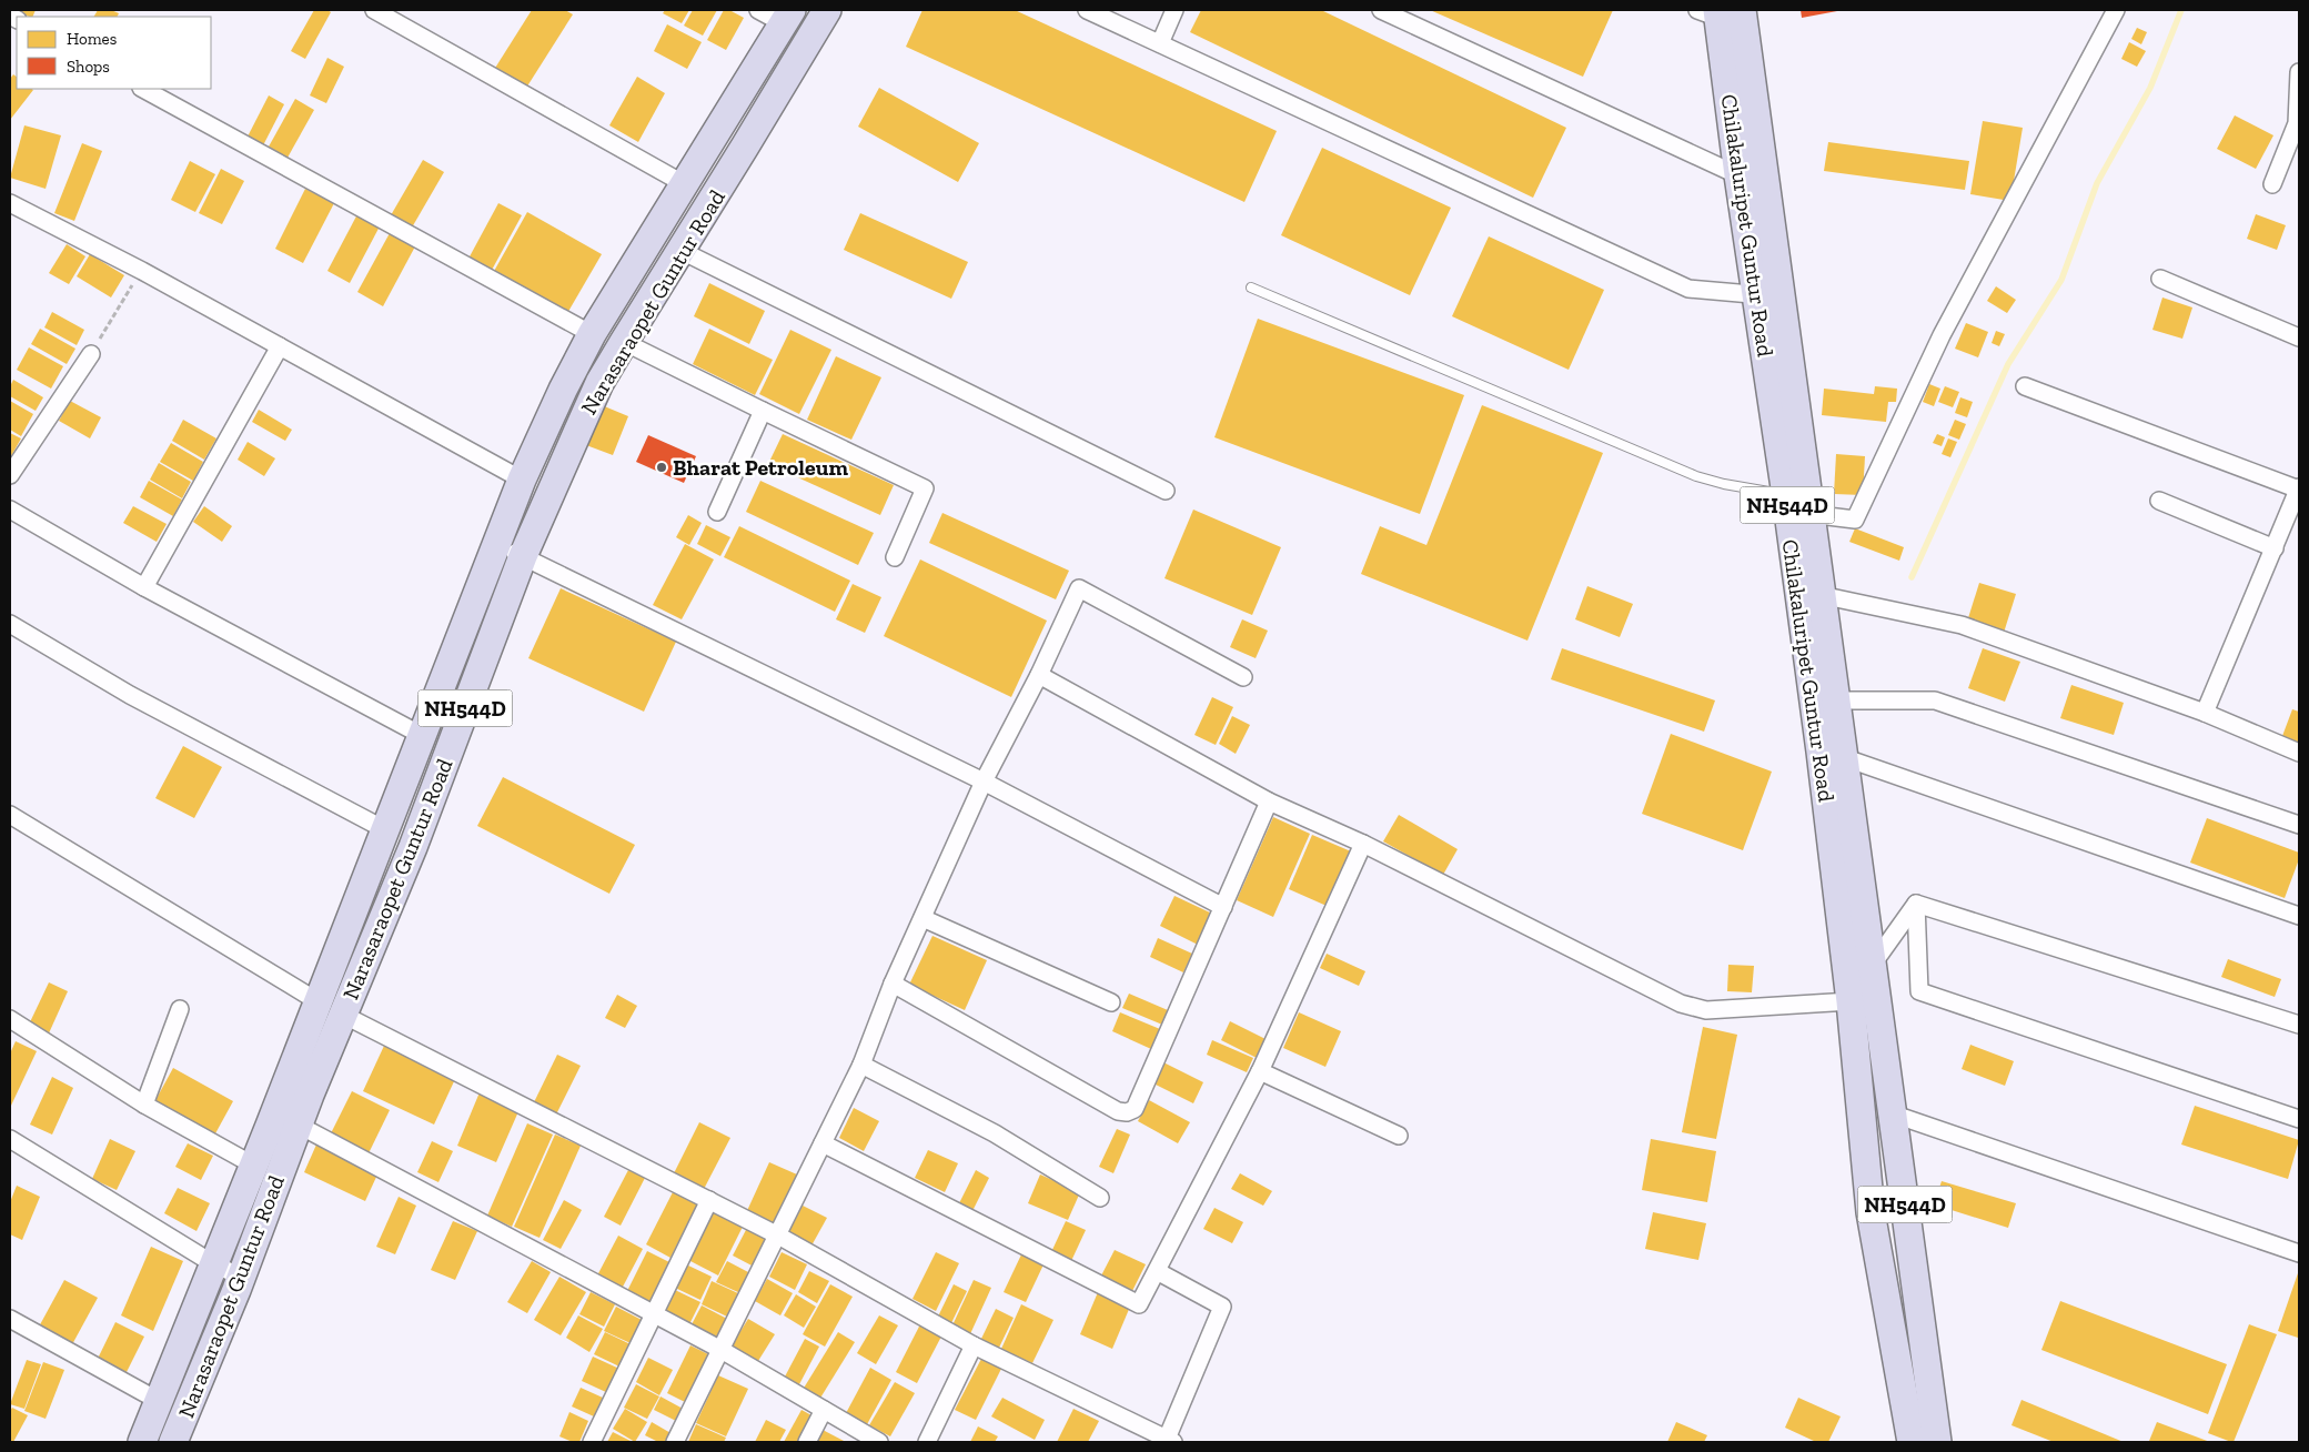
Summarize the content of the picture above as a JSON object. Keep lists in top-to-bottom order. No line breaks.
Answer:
{"streets":{"highway":["Chilakaluripet Guntur Road","Narasaraopet Guntur Road","NH544D"]},"crossings":[["Chilakaluripet Guntur Road","NH544D"]],"places":["Bharat Petroleum"],"legend":["Homes","Shops"]}
